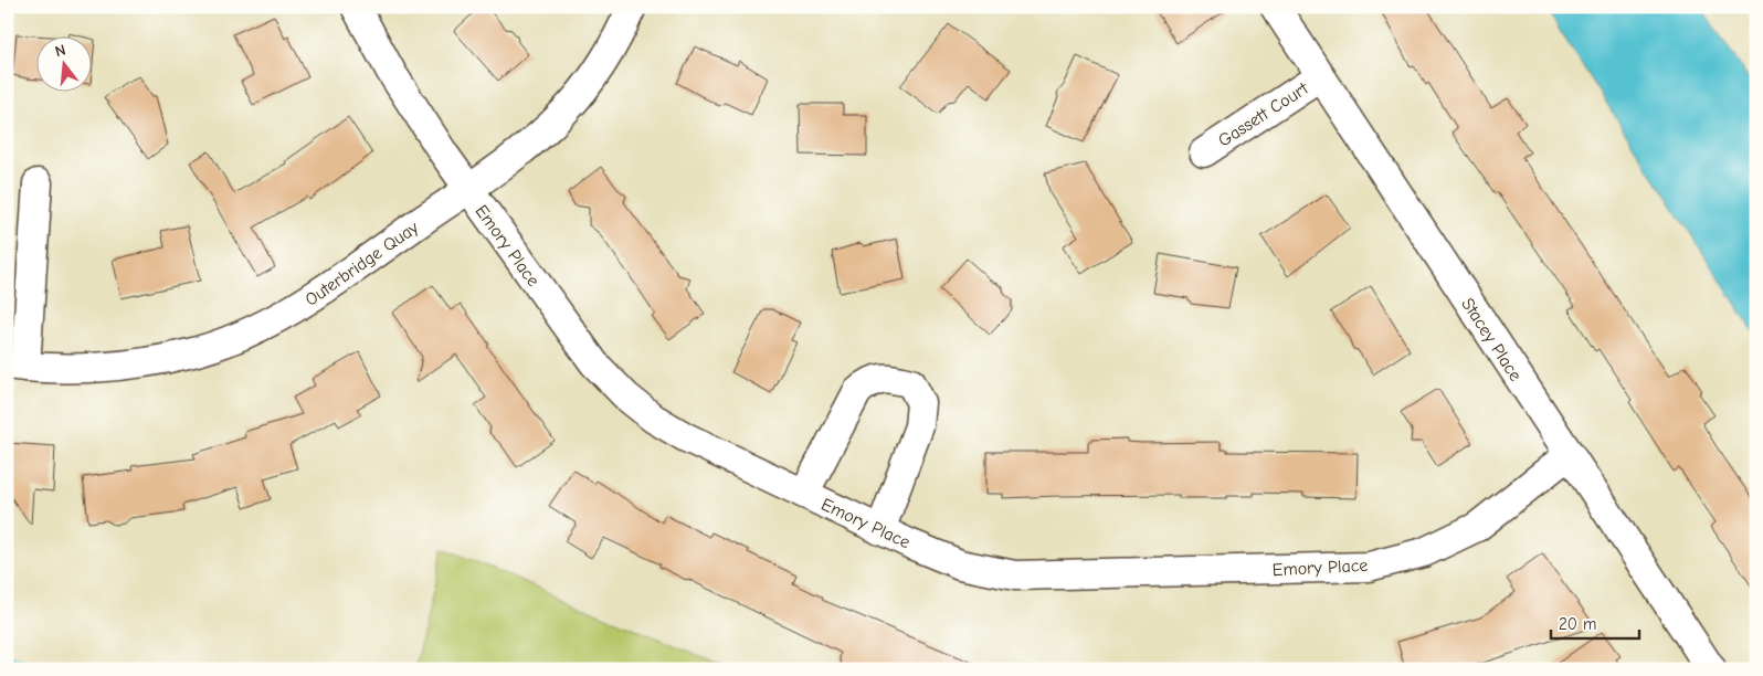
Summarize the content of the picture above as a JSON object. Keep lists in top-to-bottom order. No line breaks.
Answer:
{"streets":{"street":["Gassett Court","Emory Place","Outerbridge Quay","Stacey Place"]},"crossings":[["Gassett Court","Stacey Place"],["Emory Place","Outerbridge Quay"],["Emory Place","Stacey Place"]],"scale_bar":"20 m","north":"top"}
